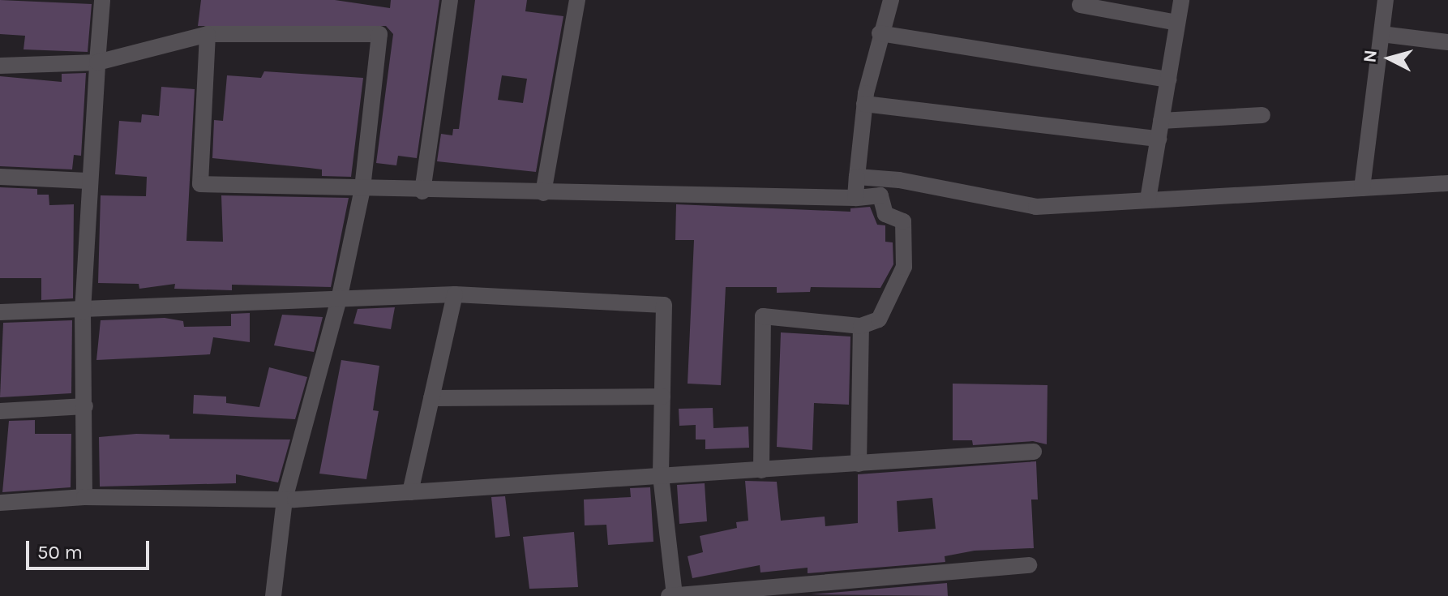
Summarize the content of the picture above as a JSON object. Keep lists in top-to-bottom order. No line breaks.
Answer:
{"scale_bar":"50 m","north":"left"}
